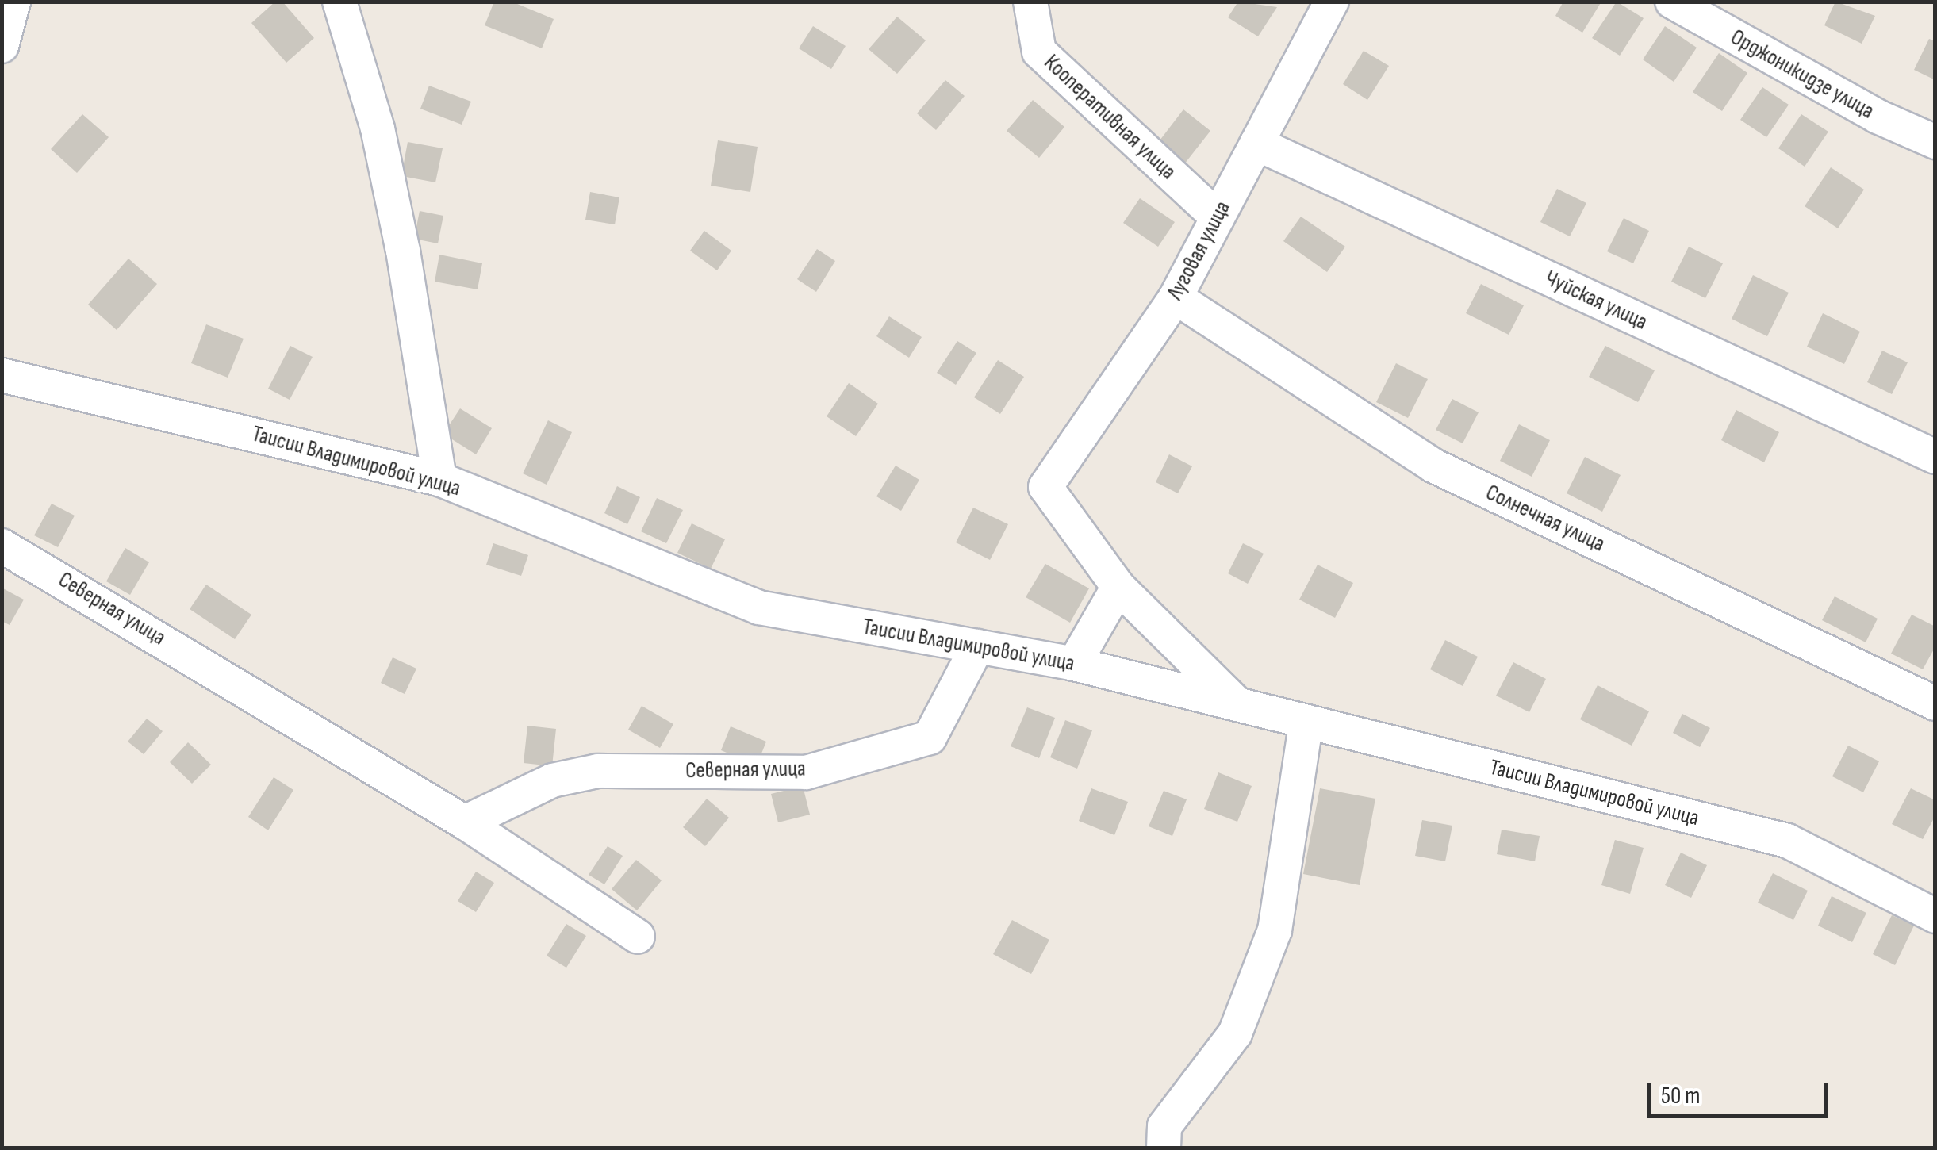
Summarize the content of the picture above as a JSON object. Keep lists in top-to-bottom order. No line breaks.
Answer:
{"streets":{"street":["Орджоникидзе улица","Кооперативная улица","Луговая улица","Чуйская улица","Таисии Владимировой улица","Солнечная улица","Северная улица"]},"crossings":[["Кооперативная улица","Луговая улица"],["Луговая улица","Чуйская улица"],["Луговая улица","Солнечная улица"],["Таисии Владимировой улица","Северная улица"]],"scale_bar":"50 m"}
